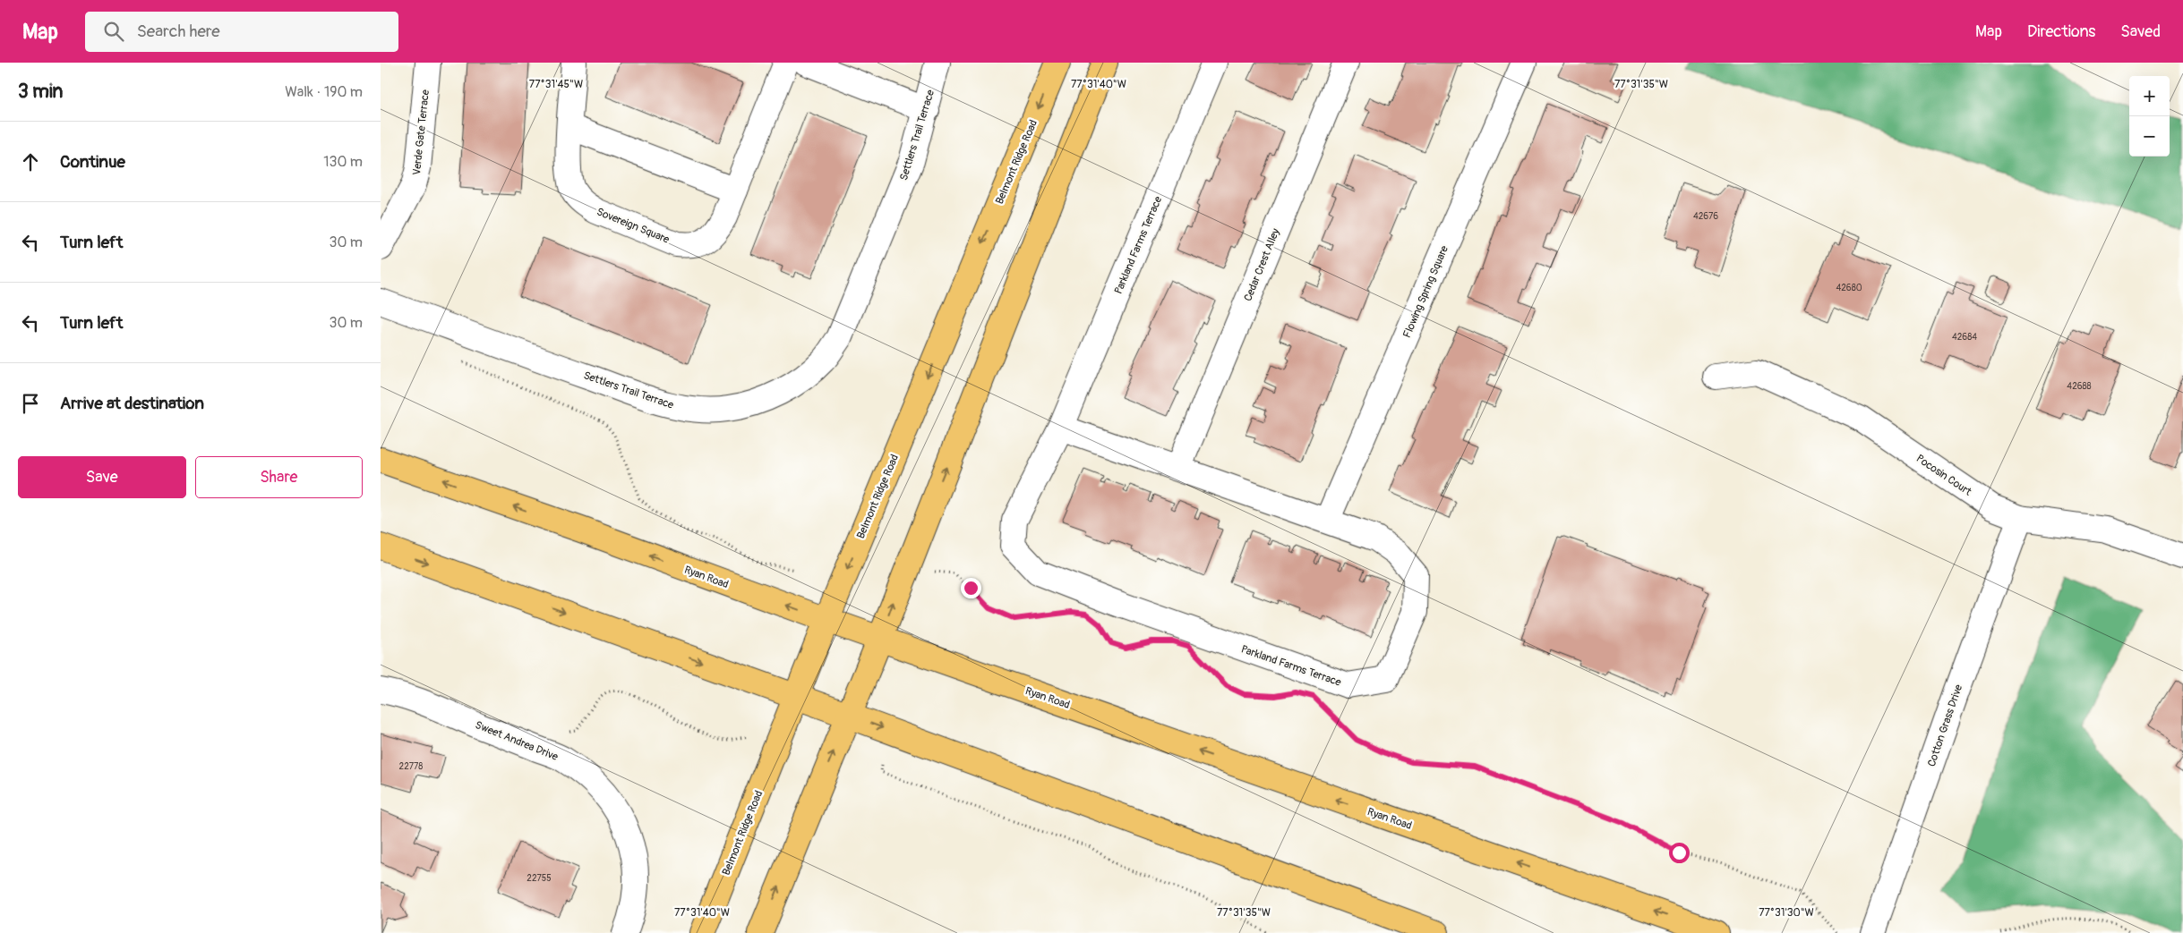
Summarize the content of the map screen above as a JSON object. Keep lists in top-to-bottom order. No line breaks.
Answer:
{"streets":{"main road":["Belmont Ridge Road","Ryan Road"],"street":["Verde Gate Terrace","Settlers Trail Terrace","Sovereign Square","Parkland Farms Terrace","Cedar Crest Alley","Flowing Spring Square","Pocosin Court","Cotton Grass Drive","Sweet Andrea Drive"]},"crossings":[["Belmont Ridge Road","Ryan Road"],["Parkland Farms Terrace","Cedar Crest Alley"],["Parkland Farms Terrace","Flowing Spring Square"],["Pocosin Court","Cotton Grass Drive"]],"house_numbers":["42676","42680","42684","42688","22778","22755"],"page":{"header":"Map","search":"Search here","nav":["Map","Directions","Saved"],"heading":["3 min","Walk · 190 m"],"map_buttons":["+","−"],"list":[["Continue","130 m"],["Turn left","30 m"],["Turn left","30 m"],"Arrive at destination"],"buttons":["Save","Share"]},"coordinates":["77°31'45\"W","77°31'40\"W","77°31'35\"W","77°31'30\"W"]}
